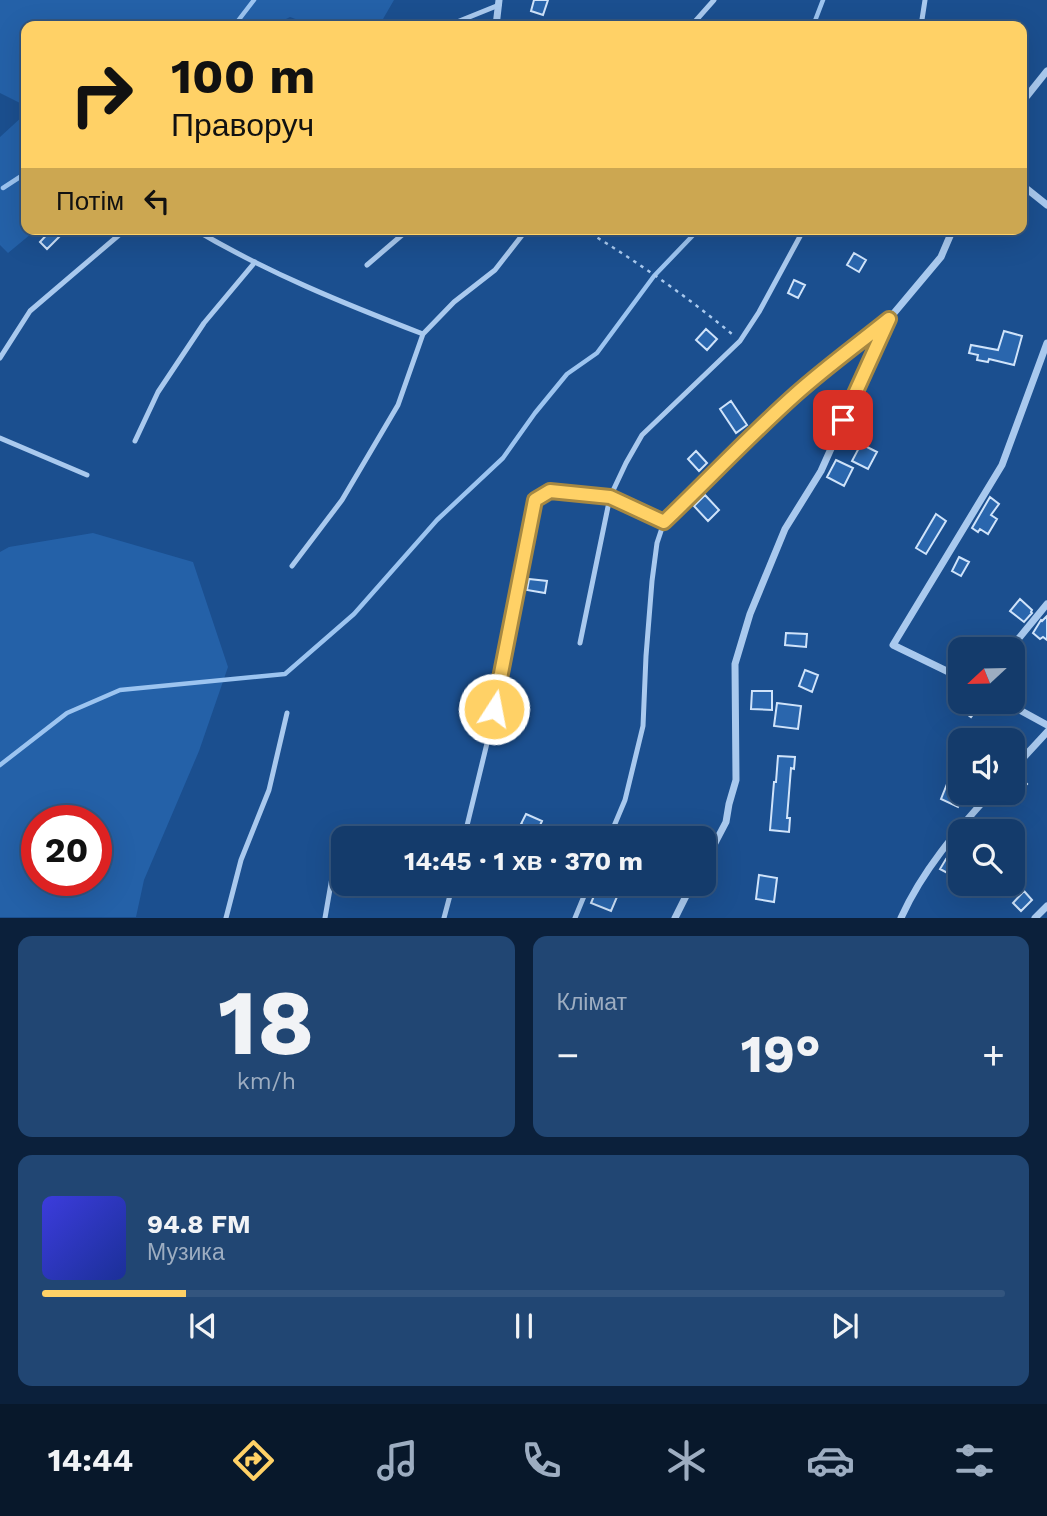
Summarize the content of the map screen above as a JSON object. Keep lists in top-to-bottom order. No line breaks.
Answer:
{"north":"left","page":{"turn":["100 m","Праворуч"],"then":"Потім","limit":"20","trip":"14:45 · 1 хв · 370 m","tile":[["18","km/h"],"Клімат"],"heat":["−","19°","+"],"song":["94.8 FM","Музика"],"tabs":"14:44"}}
